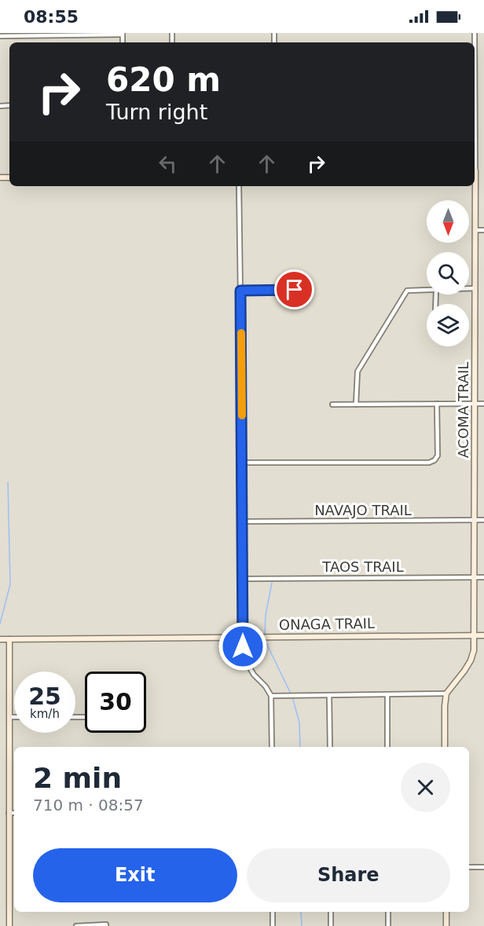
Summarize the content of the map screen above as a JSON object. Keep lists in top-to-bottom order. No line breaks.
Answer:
{"streets":{"street":["ACOMA TRAIL","NAVAJO TRAIL","TAOS TRAIL","ONAGA TRAIL"]},"crossings":[["ACOMA TRAIL","NAVAJO TRAIL"],["ACOMA TRAIL","TAOS TRAIL"],["ACOMA TRAIL","ONAGA TRAIL"]],"north":"bottom","page":{"status":"08:55","turn":["620 m","Turn right"],"speed":"25 km/h","limit":"30","heading":["2 min","710 m · 08:57"],"buttons":["Exit","Share"]}}
